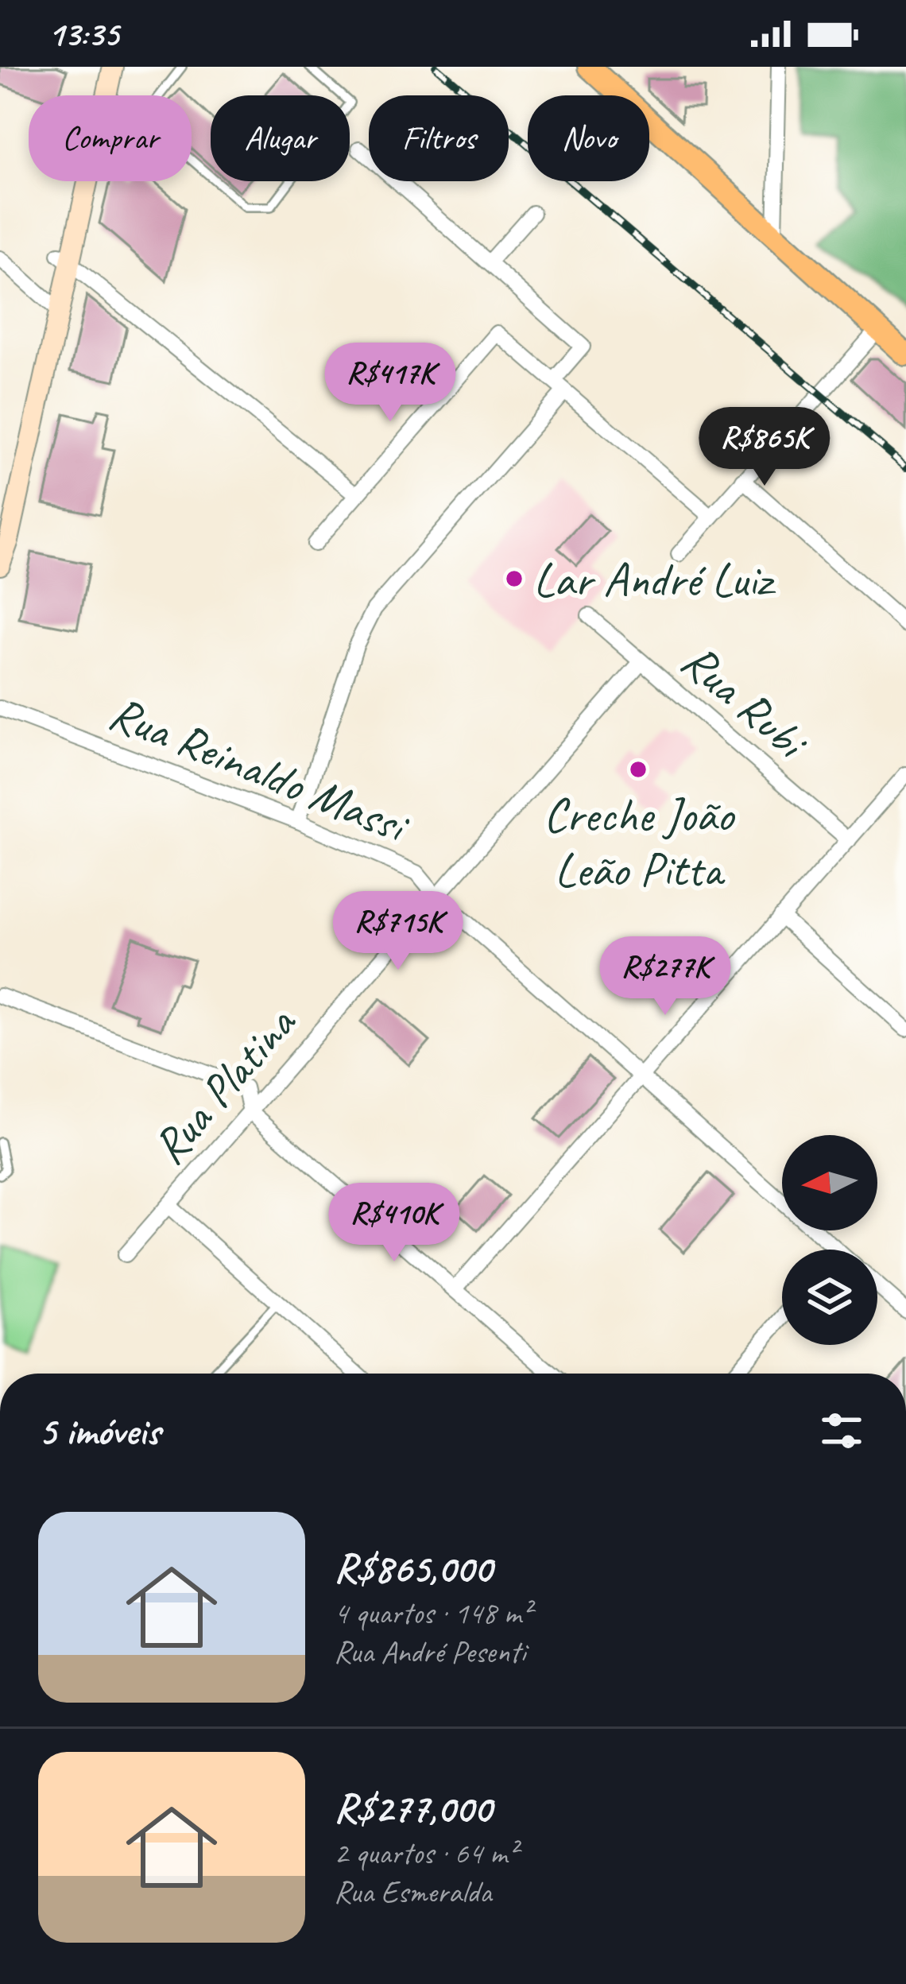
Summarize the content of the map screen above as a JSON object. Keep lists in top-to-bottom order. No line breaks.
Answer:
{"streets":{"street":["Rua Rubi","Rua Reinaldo Massi","Rua Platina"]},"crossings":[["Rua Rubi","Rua Platina"],["Rua Reinaldo Massi","Rua Platina"]],"places":["Lar André Luiz","Creche João Leão Pitta"],"north":"left","page":{"status":"13:35","chip":["Comprar","Alugar","Filtros","Novo"],"price":["R$417K","R$865K","R$715K","R$277K","R$410K"],"heading":"5 imóveis","list":[{"name":"R$865,000","note":"4 quartos · 148 m² · Rua André Pesenti"},{"name":"R$277,000","note":"2 quartos · 64 m² · Rua Esmeralda"}]}}
